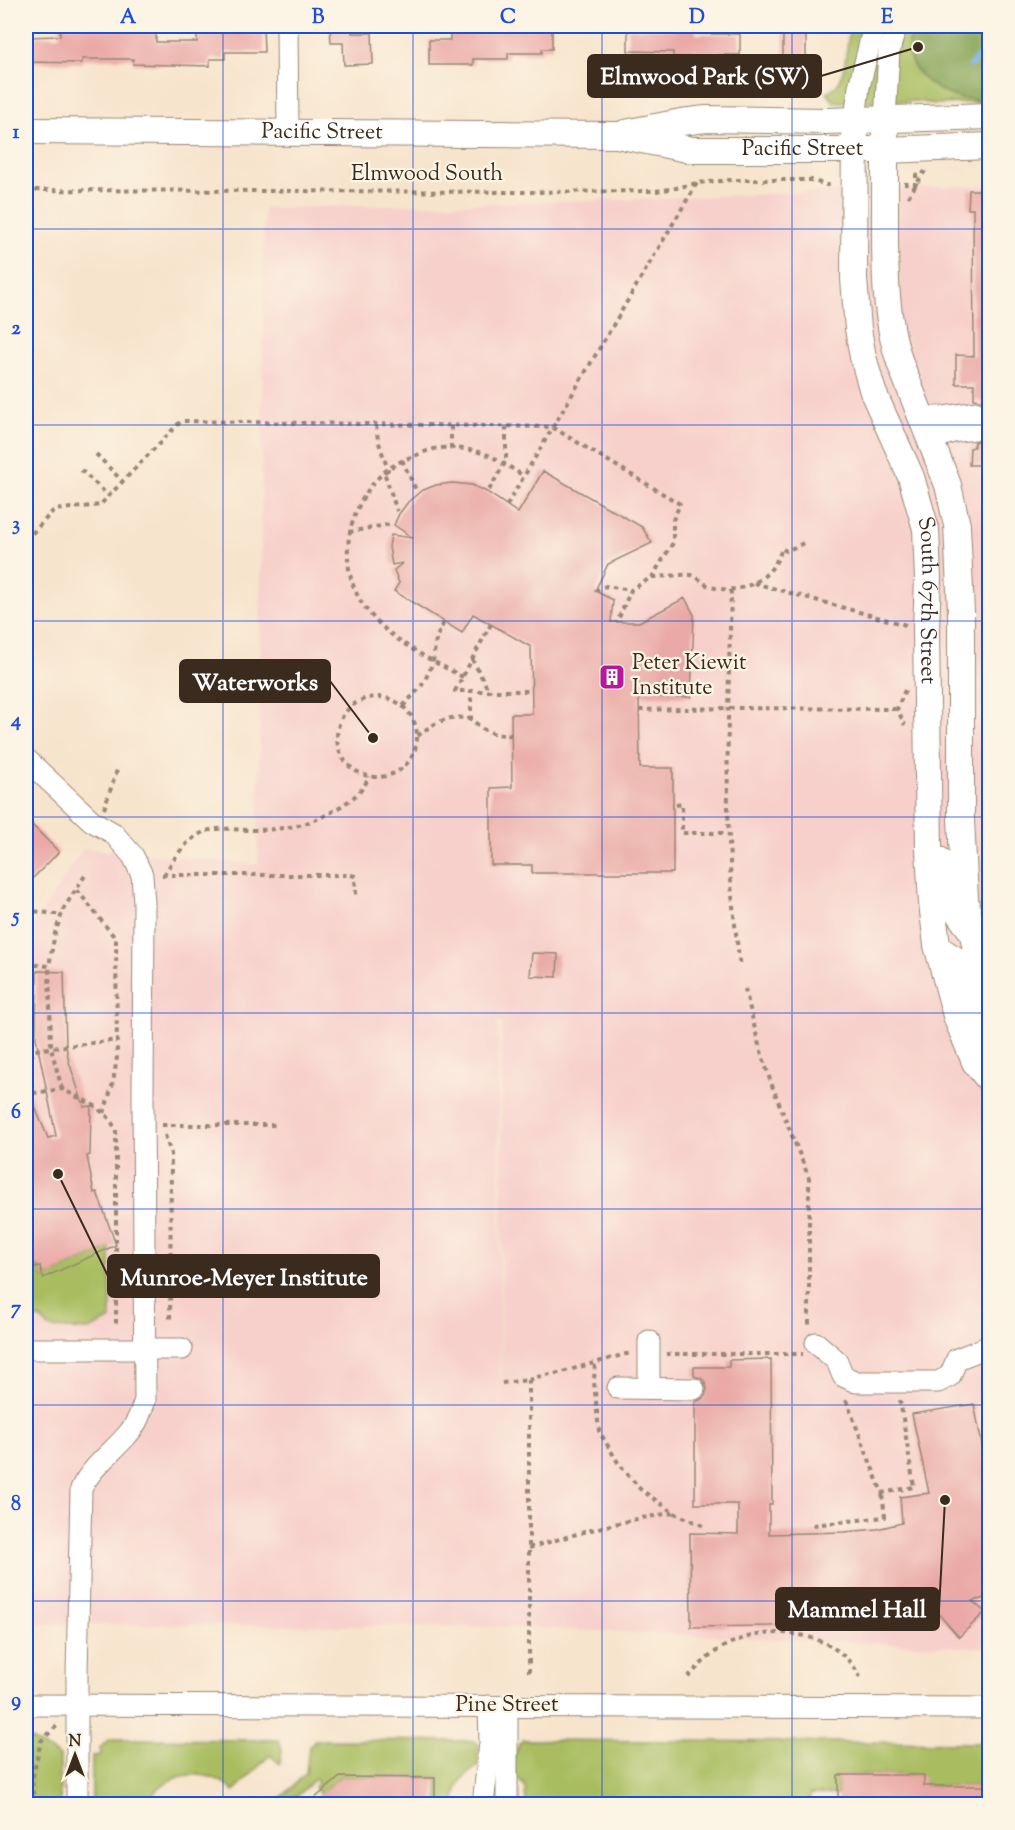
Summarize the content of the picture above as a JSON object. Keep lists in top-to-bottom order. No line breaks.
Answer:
{"streets":{"main road":["Pacific Street","South 67th Street"],"street":["Pine Street"],"path":["Elmwood South"]},"crossings":[["Pacific Street","South 67th Street"]],"places":{"other":["Elmwood Park (SW)","Waterworks","Munroe-Meyer Institute","Mammel Hall"],"building":["Peter Kiewit Institute"]},"north":"top","grid":{"columns":["A","B","C","D","E"],"rows":["1","2","3","4","5","6","7","8","9"]}}
